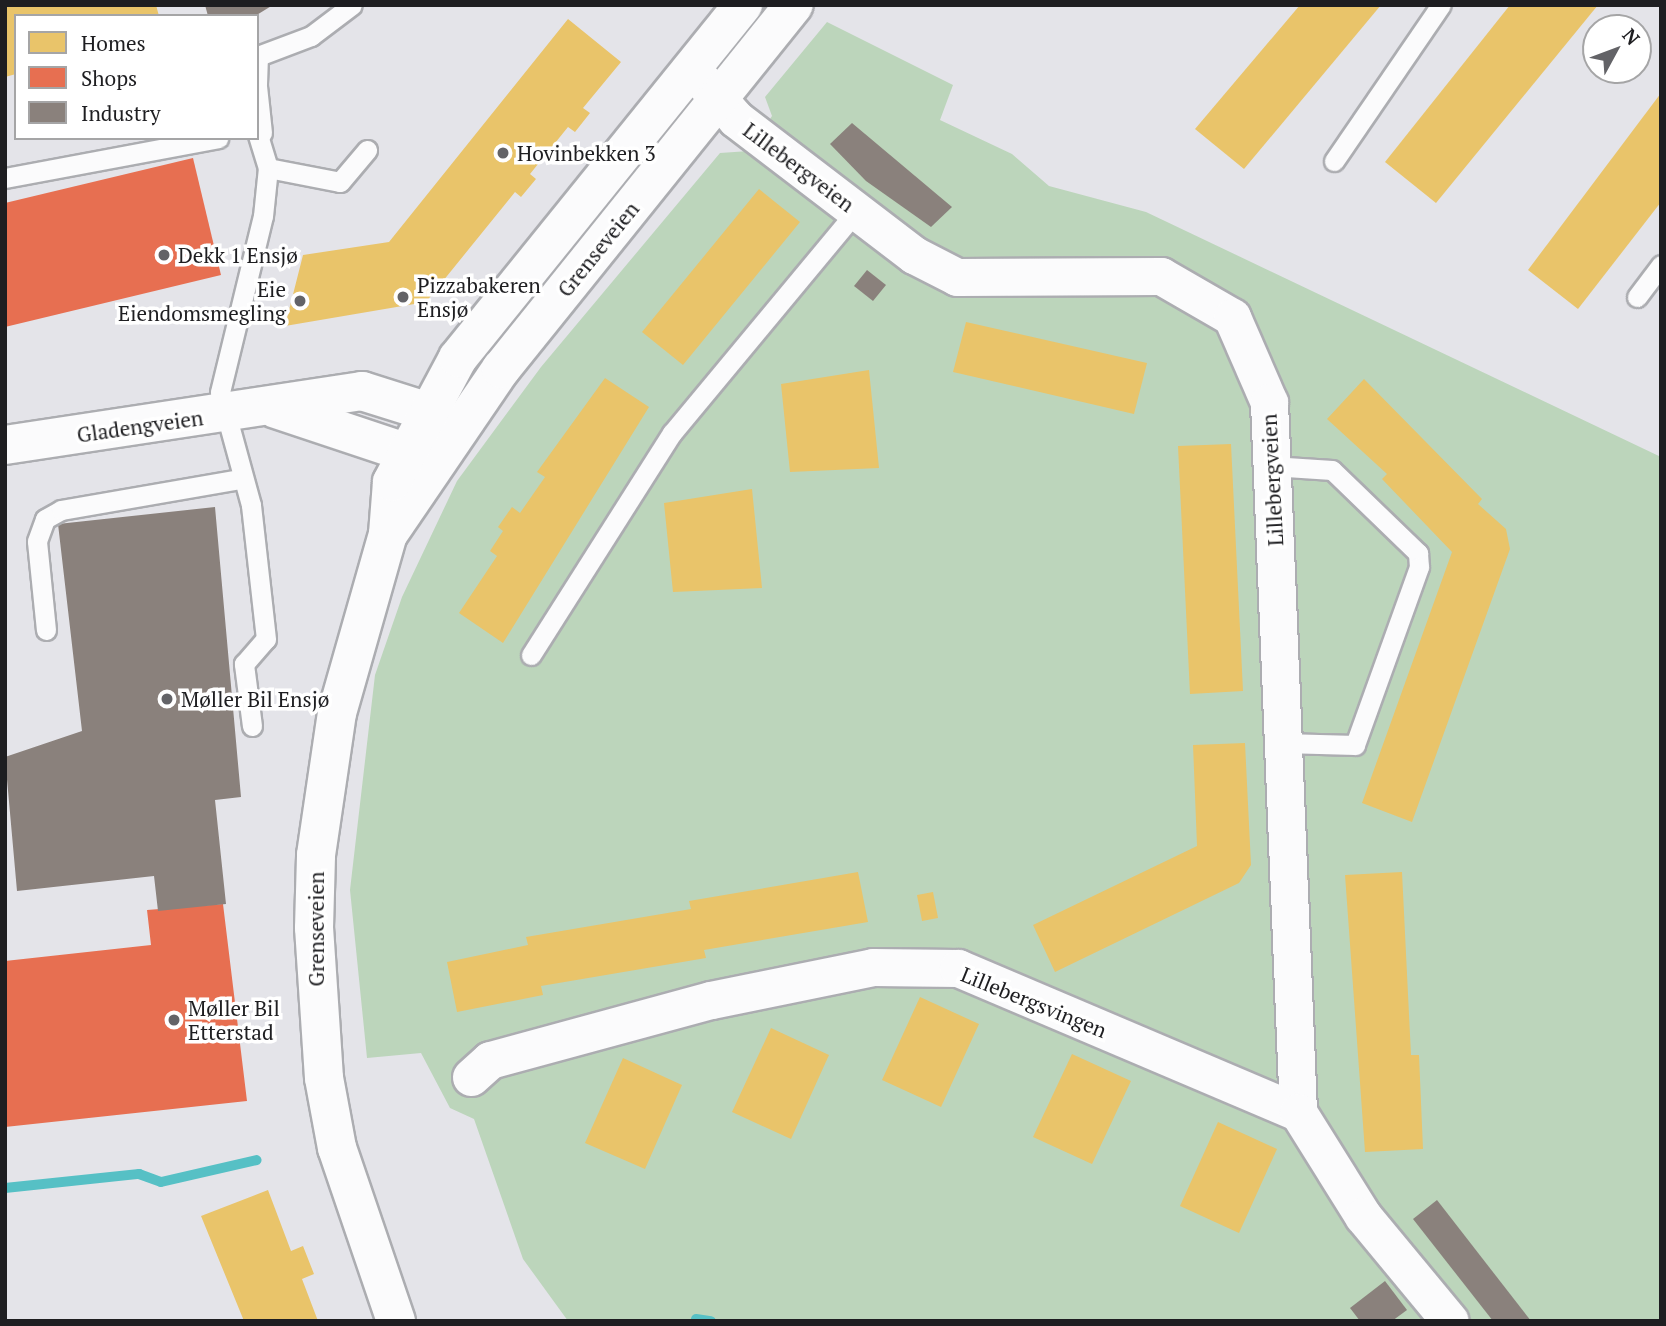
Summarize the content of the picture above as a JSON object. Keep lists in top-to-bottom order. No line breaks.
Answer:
{"streets":{"main road":["Grenseveien","Gladengveien"],"street":["Lillebergveien","Lillebergsvingen"]},"crossings":[["Lillebergveien","Grenseveien"],["Lillebergveien","Lillebergsvingen"],["Grenseveien","Gladengveien"]],"places":["Hovinbekken 3","Dekk 1 Ensjø","Pizzabakeren Ensjø","Eie Eiendomsmegling","Møller Bil Ensjø","Møller Bil Etterstad"],"legend":["Homes","Shops","Industry"],"north":"top right"}
